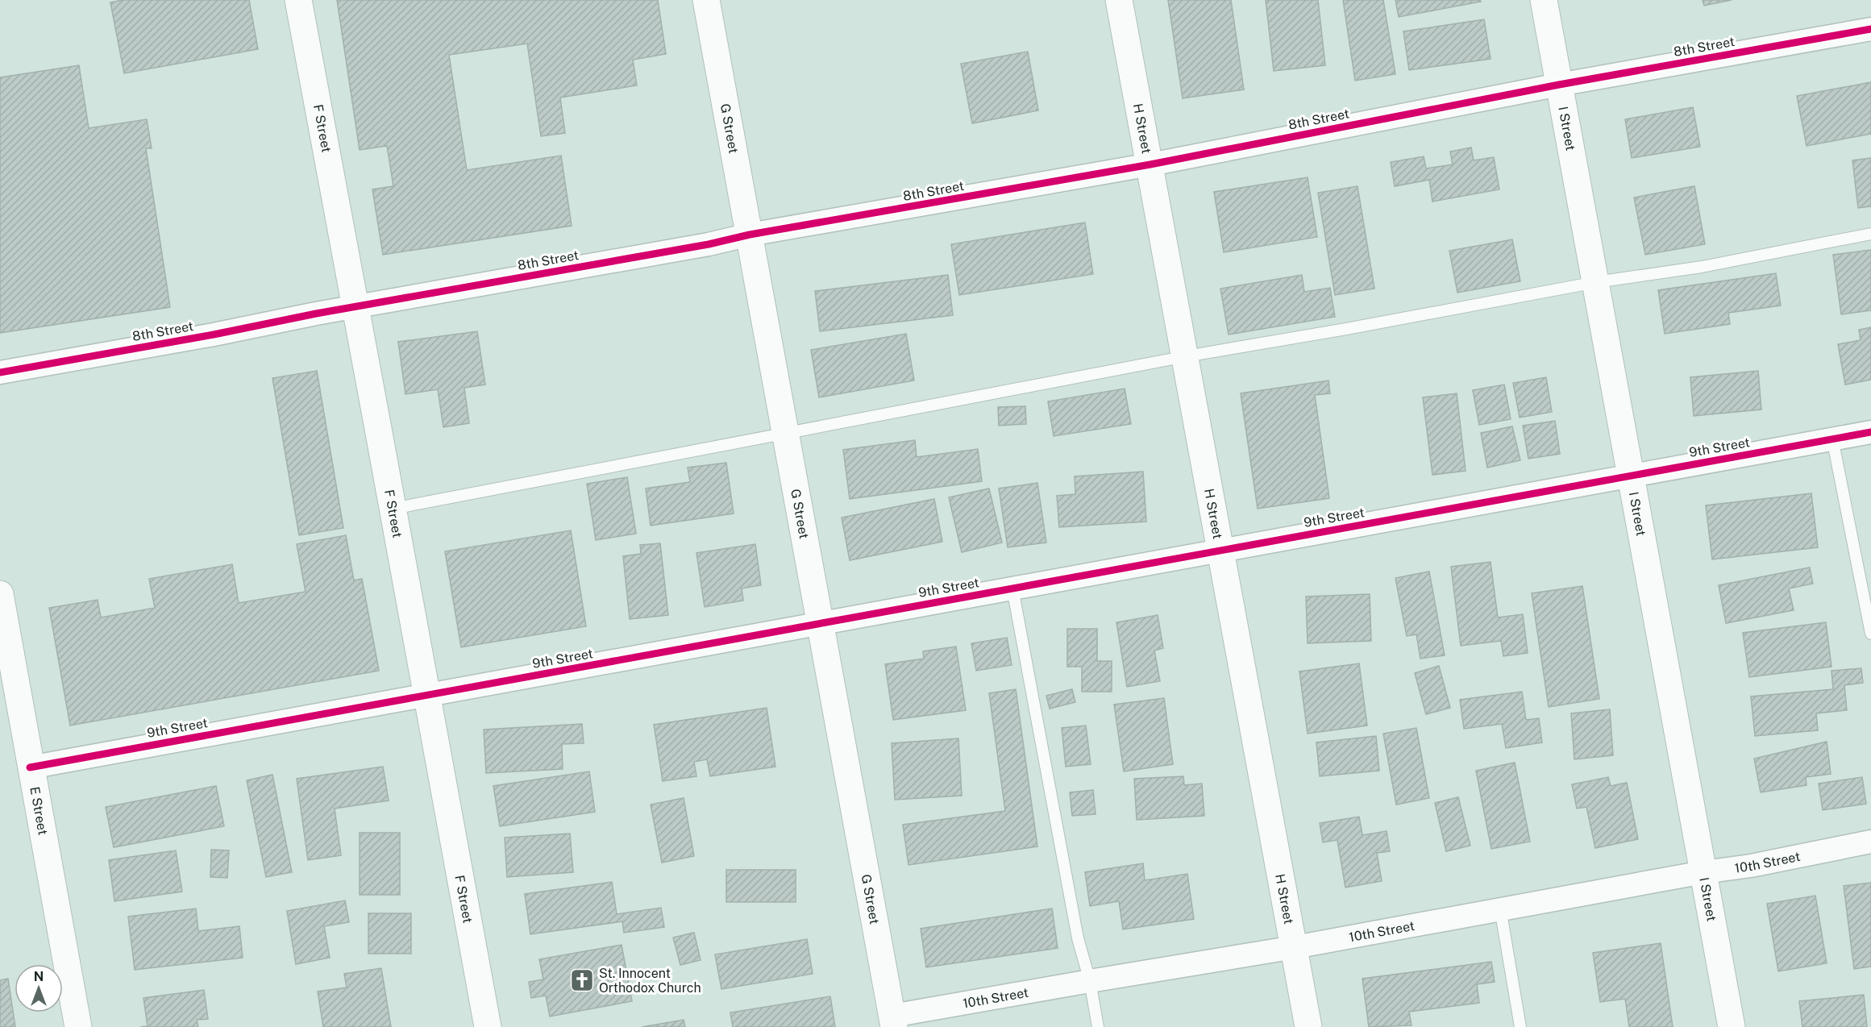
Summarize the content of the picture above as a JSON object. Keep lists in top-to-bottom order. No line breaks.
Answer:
{"streets":{"street":["8th Street","F Street","G Street","H Street","I Street","9th Street","E Street","10th Street"]},"crossings":[["8th Street","F Street"],["8th Street","G Street"],["8th Street","H Street"],["8th Street","I Street"],["F Street","9th Street"],["G Street","9th Street"],["G Street","10th Street"],["H Street","9th Street"],["H Street","10th Street"],["I Street","9th Street"],["I Street","10th Street"],["9th Street","E Street"]],"places":{"church":["St. Innocent Orthodox Church"]},"north":"top"}
